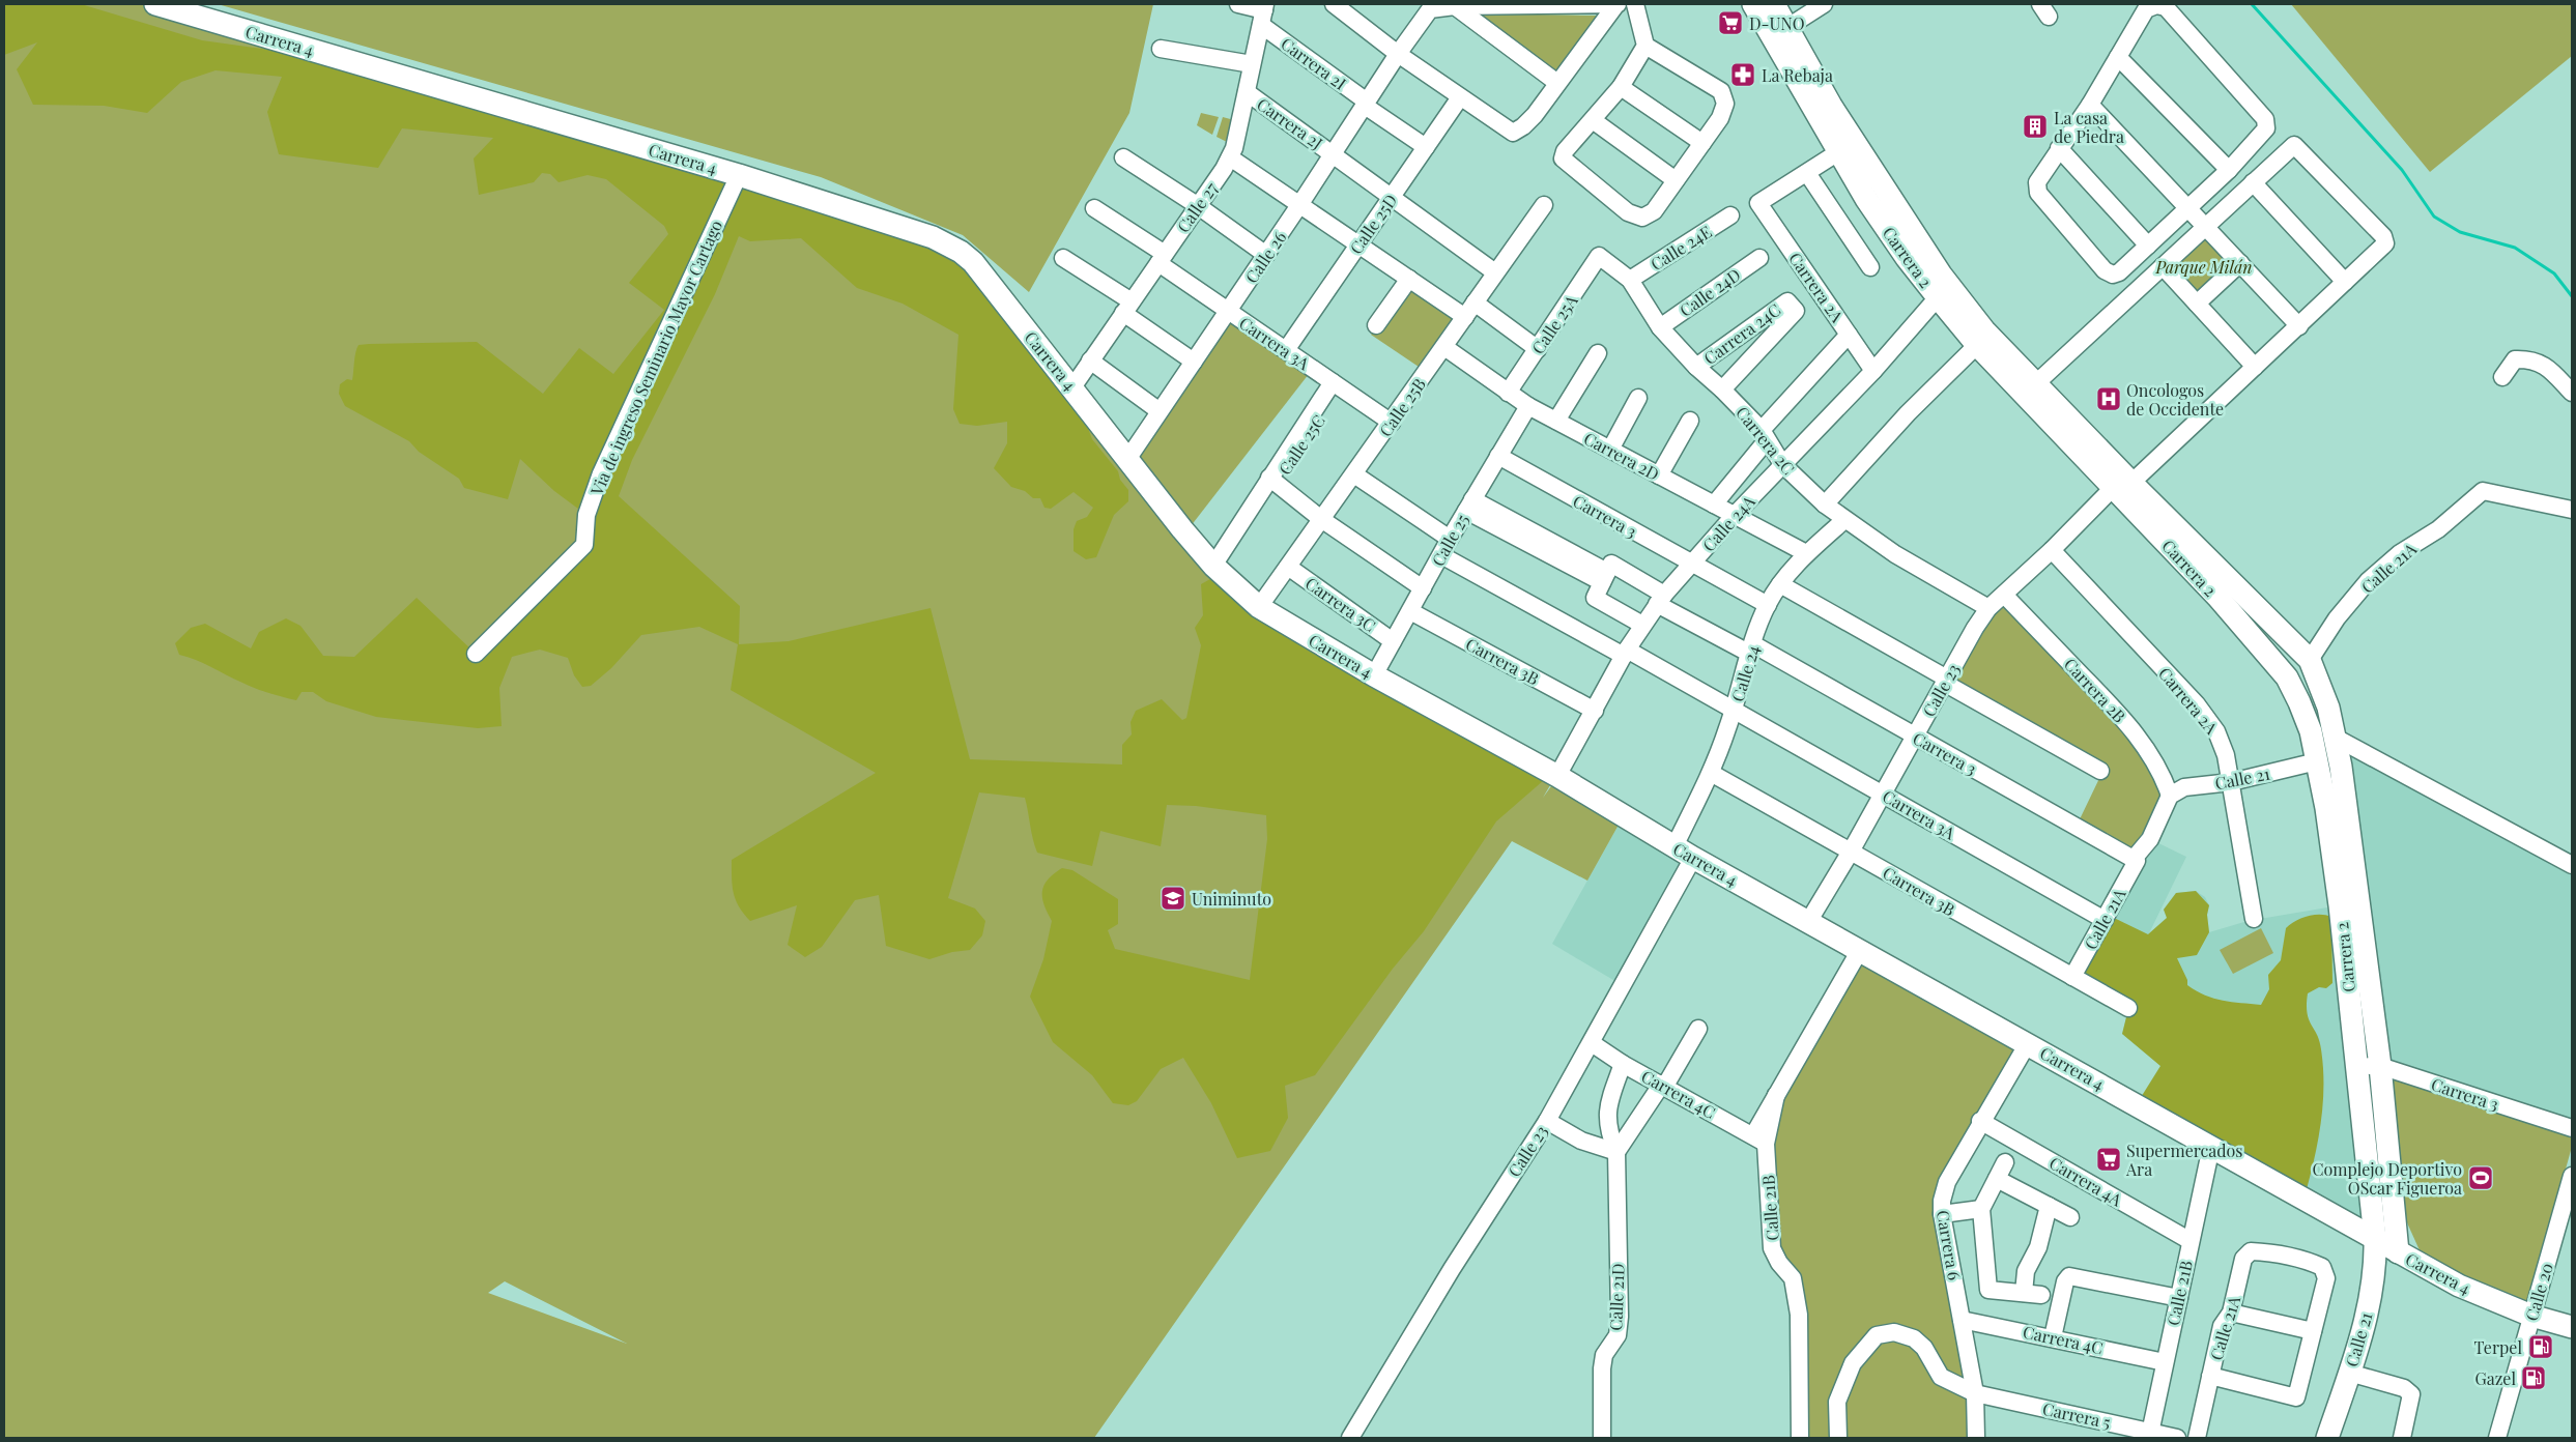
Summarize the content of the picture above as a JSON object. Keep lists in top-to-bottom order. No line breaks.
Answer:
{"streets":{"main road":["Carrera 4","Carrera 2","Calle 21"],"street":["Carrera 2I","Carrera 2J","Calle 27","Calle 25D","Calle 24E","Calle 26","Carrera 2A","Calle 24D","Calle 25A","Carrera 24C","Carrera 3A","Via de ingreso Seminario Mayor Cartago","Calle 25B","Carrera 2C","Calle 25C","Carrera 2D","Carrera 3","Calle 24A","Calle 25","Calle 21A","Carrera 3C","Carrera 3B","Calle 24","Calle 23","Carrera 2B","Carrera 4C","Carrera 4A","Calle 21B","Carrera 6","Calle 20","Calle 21D","Carrera 5"]},"crossings":[["Carrera 4","Calle 27"],["Carrera 4","Calle 26"],["Carrera 4","Carrera 2"],["Carrera 4","Via de ingreso Seminario Mayor Cartago"],["Carrera 4","Calle 25B"],["Carrera 4","Calle 25C"],["Carrera 4","Calle 24A"],["Carrera 4","Calle 25"],["Carrera 4","Calle 24"],["Carrera 4","Calle 23"],["Carrera 4","Calle 21"],["Carrera 4","Calle 21B"],["Carrera 4","Carrera 6"],["Carrera 4","Calle 20"],["Carrera 2I","Calle 27"],["Carrera 2I","Calle 25D"],["Carrera 2I","Calle 26"],["Carrera 2J","Calle 27"],["Carrera 2J","Calle 25D"],["Carrera 2J","Calle 26"],["Carrera 2J","Calle 25B"],["Calle 27","Carrera 3A"],["Calle 25D","Carrera 3A"],["Calle 24E","Carrera 2C"],["Calle 26","Carrera 3A"],["Carrera 2","Carrera 3"],["Carrera 2","Calle 24A"],["Carrera 2","Calle 21A"],["Carrera 2","Calle 23"],["Carrera 2","Calle 21"],["Carrera 2A","Calle 24A"],["Carrera 2A","Calle 23"],["Carrera 2A","Calle 21"],["Calle 24D","Carrera 2C"],["Calle 25A","Carrera 2C"],["Calle 25A","Carrera 2D"],["Carrera 24C","Carrera 2C"],["Carrera 3A","Calle 25B"],["Carrera 3A","Calle 25C"],["Carrera 3A","Calle 21A"],["Carrera 3A","Calle 24"],["Carrera 3A","Calle 23"],["Calle 25B","Carrera 2D"],["Calle 25B","Carrera 3C"],["Carrera 2C","Calle 24A"],["Carrera 2C","Calle 24"],["Carrera 2C","Calle 23"],["Carrera 2D","Calle 24A"],["Carrera 2D","Calle 25"],["Carrera 2D","Calle 24"],["Carrera 3","Calle 24A"],["Carrera 3","Calle 25"],["Carrera 3","Calle 21A"],["Carrera 3","Calle 24"],["Carrera 3","Calle 23"],["Calle 24A","Carrera 3B"],["Calle 25","Carrera 3C"],["Calle 25","Carrera 3B"],["Calle 21A","Carrera 3B"],["Calle 21A","Carrera 2B"],["Calle 21A","Calle 21"],["Carrera 3B","Calle 24"],["Carrera 3B","Calle 23"],["Calle 24","Calle 23"],["Calle 23","Carrera 2B"],["Calle 23","Carrera 4C"],["Carrera 2B","Calle 21"],["Carrera 4C","Calle 21B"],["Carrera 4C","Carrera 6"],["Carrera 4C","Calle 21D"],["Carrera 4A","Calle 21B"],["Carrera 4A","Carrera 6"],["Calle 21B","Carrera 5"],["Carrera 6","Carrera 5"]],"parks":["Parque Milán"],"places":{"supermarket":["D-UNO","Supermercados Ara"],"pharmacy":["La Rebaja"],"building":["La casa de Piedra"],"hospital":["Oncologos de Occidente"],"school or university":["Uniminuto"],"sports":["Complejo Deportivo OScar Figueroa"],"fuel station":["Terpel","Gazel"]}}
